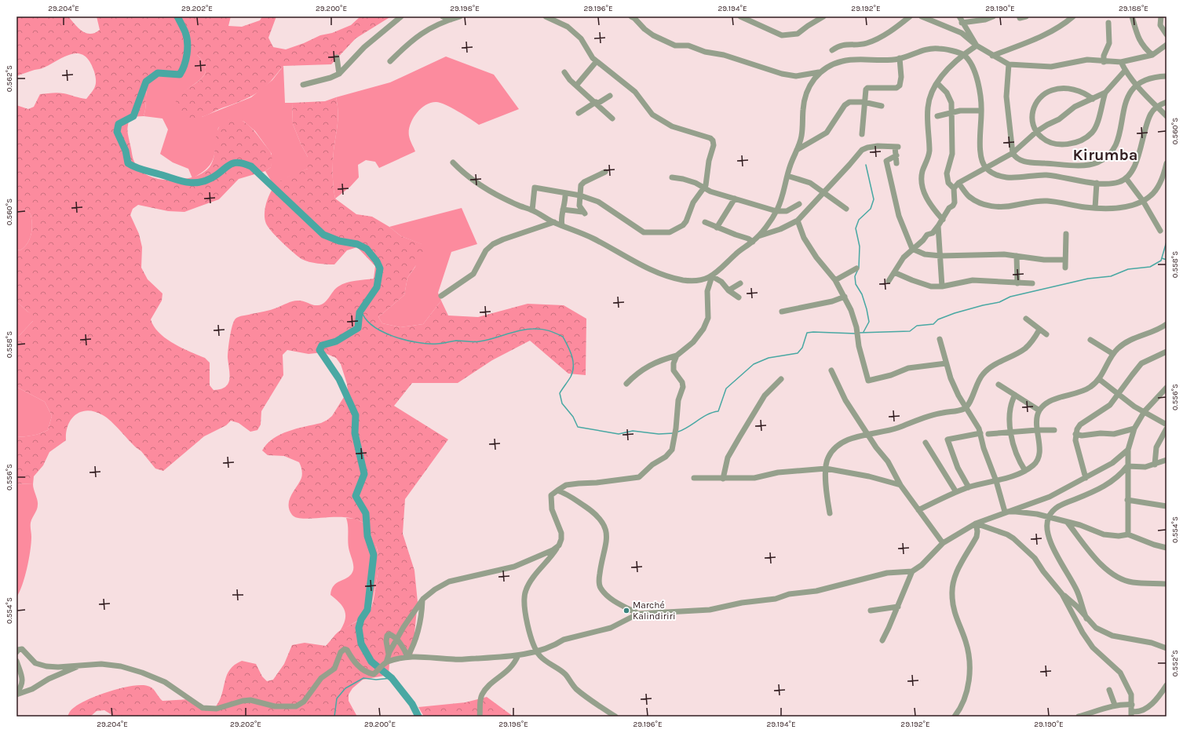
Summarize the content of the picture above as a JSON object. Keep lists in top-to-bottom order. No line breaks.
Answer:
{"districts":["Kirumba"],"places":["Marché Kalindiriri"],"coordinates":["29.204°E","29.202°E","29.200°E","29.198°E","29.196°E","29.194°E","29.192°E","29.190°E","29.188°E","0.562°S","0.560°S","0.558°S","0.556°S","0.554°S","0.552°S"]}
